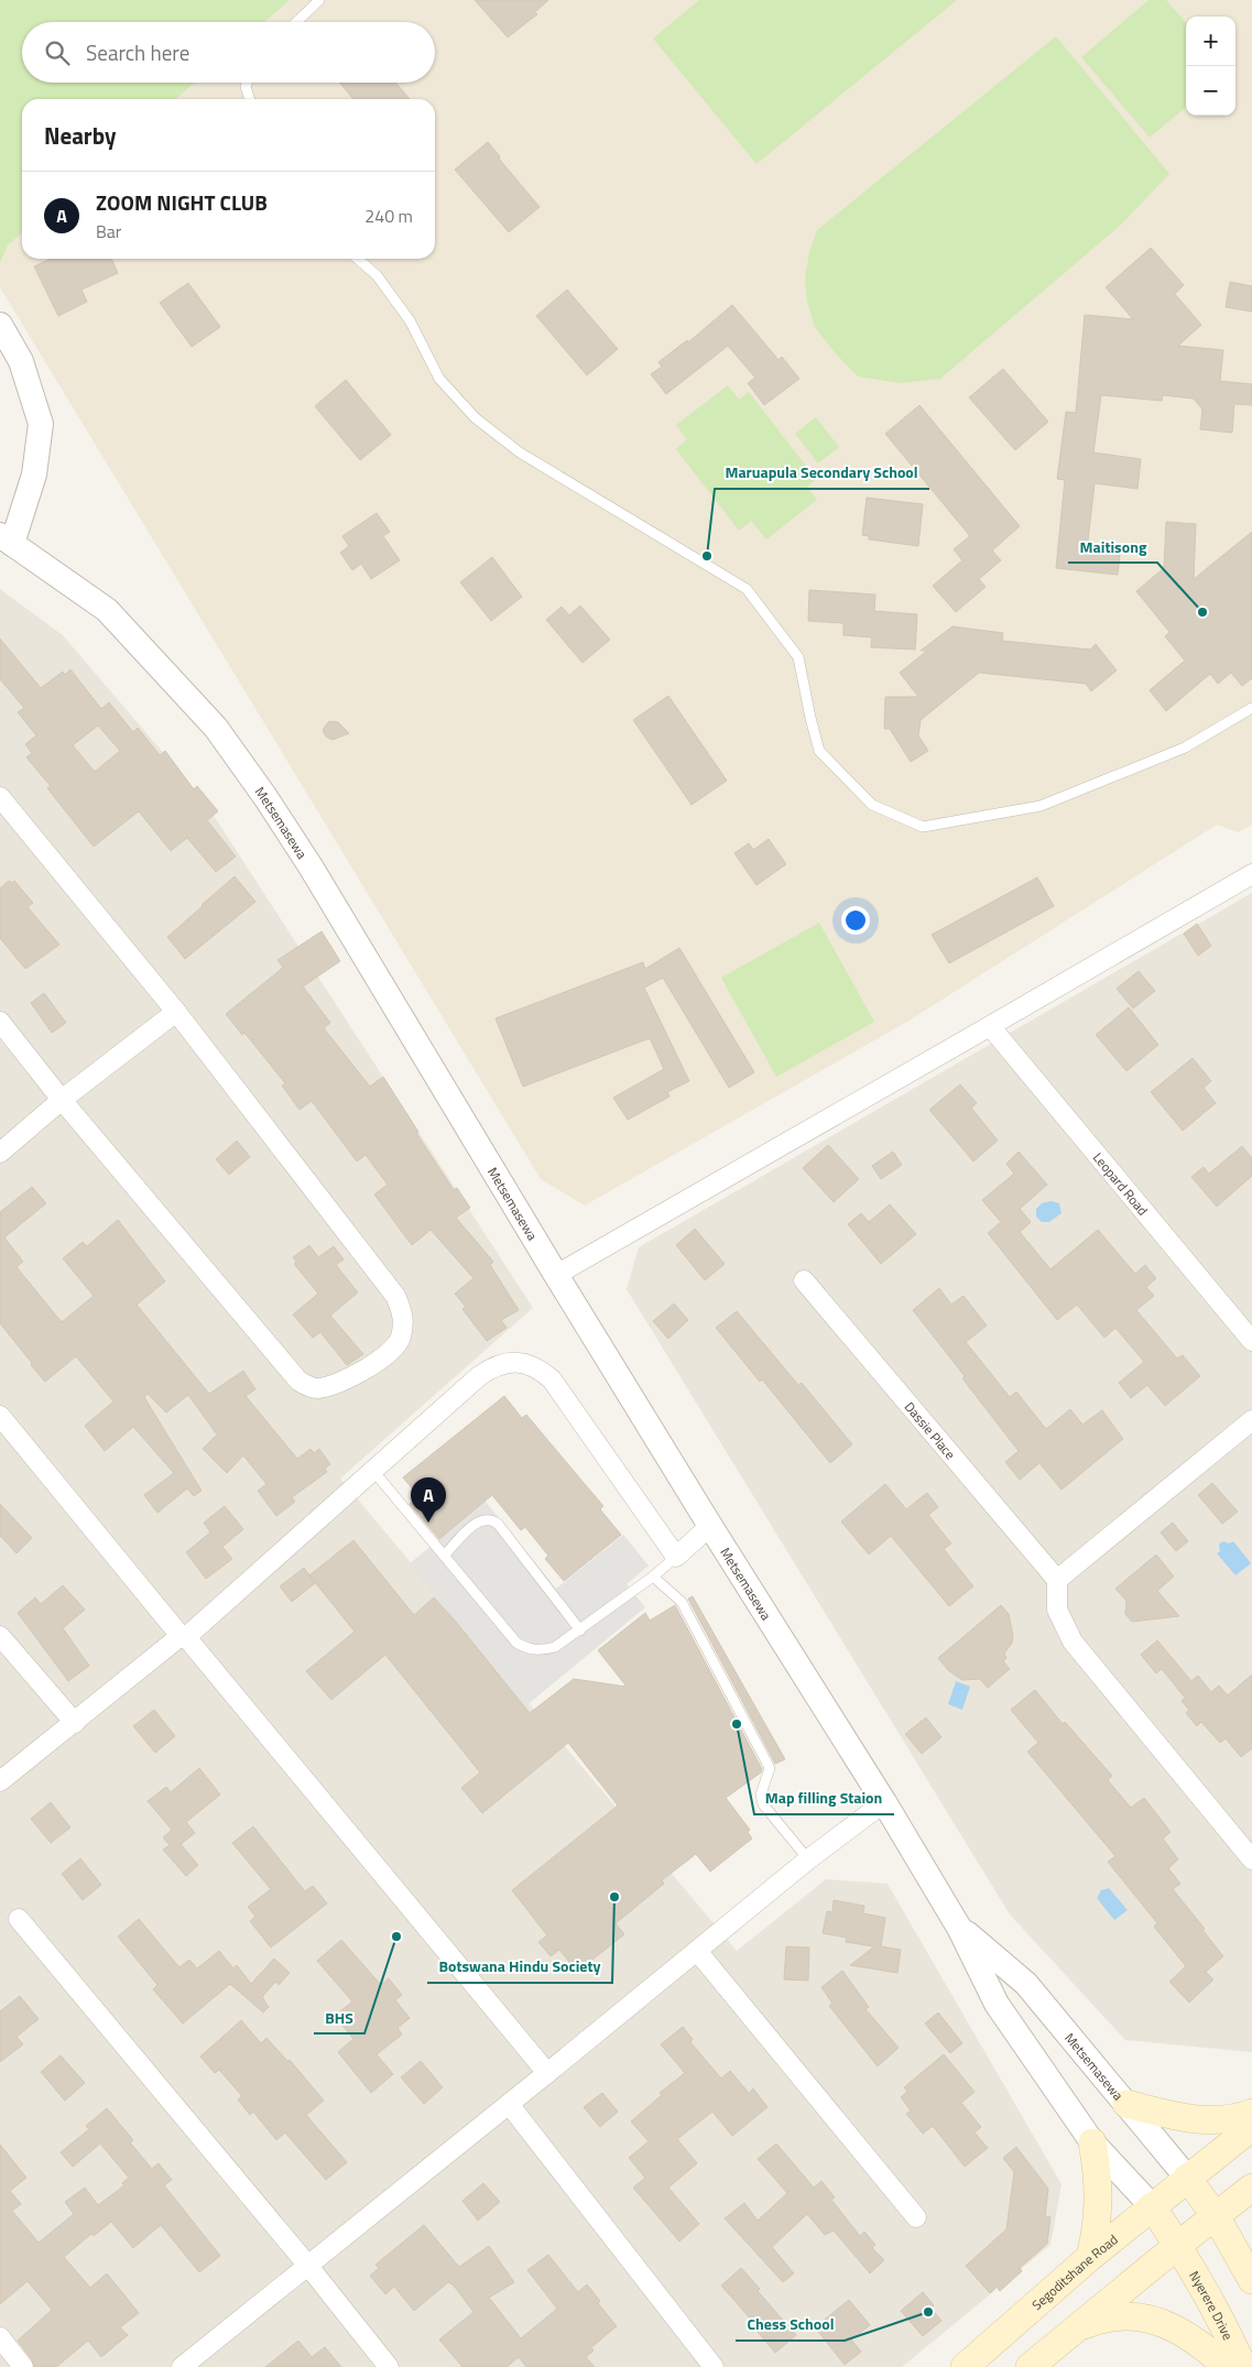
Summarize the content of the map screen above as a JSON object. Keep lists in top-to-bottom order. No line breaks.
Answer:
{"streets":{"main road":["Metsemasewa","Segoditshane Road","Nyerere Drive"],"street":["Leopard Road","Dassie Place"]},"crossings":[["Metsemasewa","Segoditshane Road"],["Metsemasewa","Nyerere Drive"]],"places":["Maruapula Secondary School","Maitisong","Map filling Staion","Botswana Hindu Society","BHS","Chess School"],"page":{"map_buttons":["+","−"],"search":"Search here","heading":"Nearby","list":[{"mark":"A","name":"ZOOM NIGHT CLUB","note":"Bar","value":"240 m"}],"pins":"A"}}
